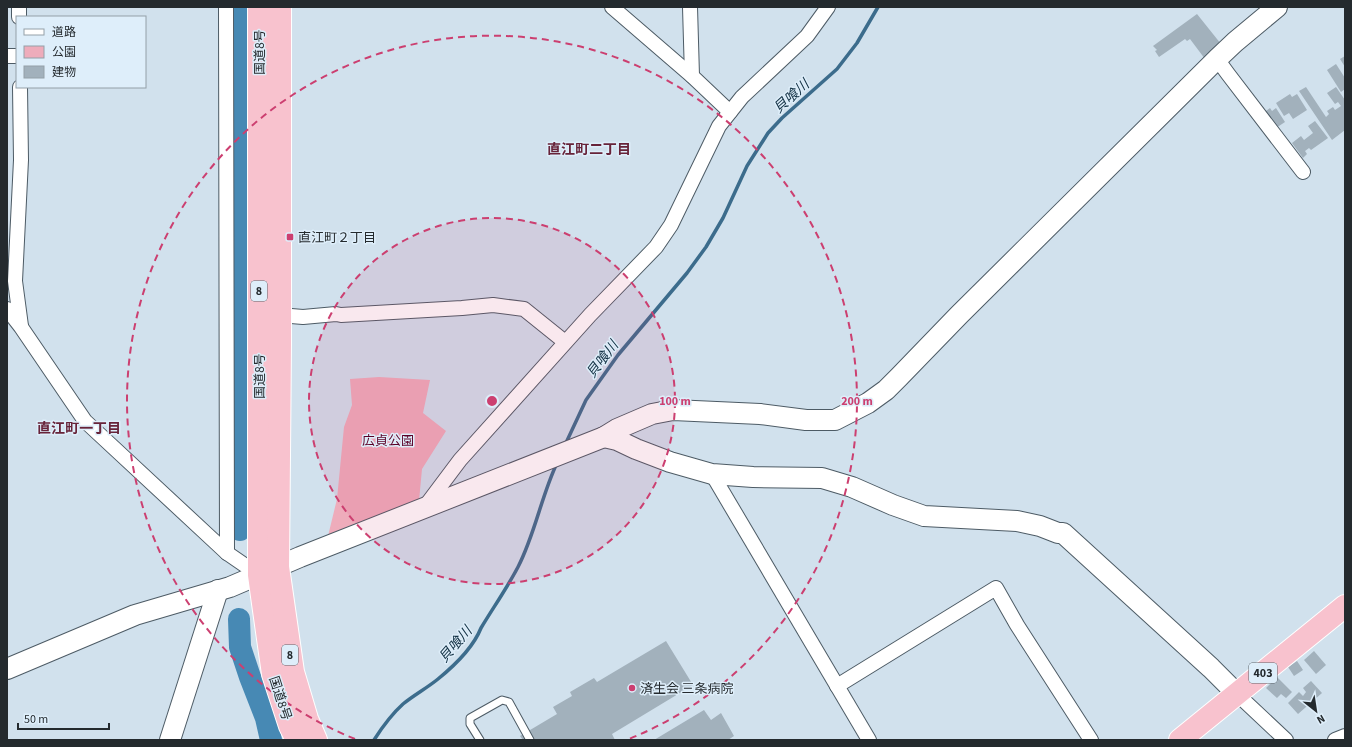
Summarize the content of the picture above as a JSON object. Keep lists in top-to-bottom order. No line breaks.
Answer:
{"streets":{"highway":["国道8号","8","403"]},"districts":["直江町二丁目","直江町一丁目"],"water":["貝喰川"],"parks":["広貞公園"],"places":{"transit":["直江町２丁目"],"other":["済生会 三条病院"]},"legend":["道路","公園","建物"],"scale_bar":"50 m","north":"bottom right","rings":["100 m","200 m"]}
